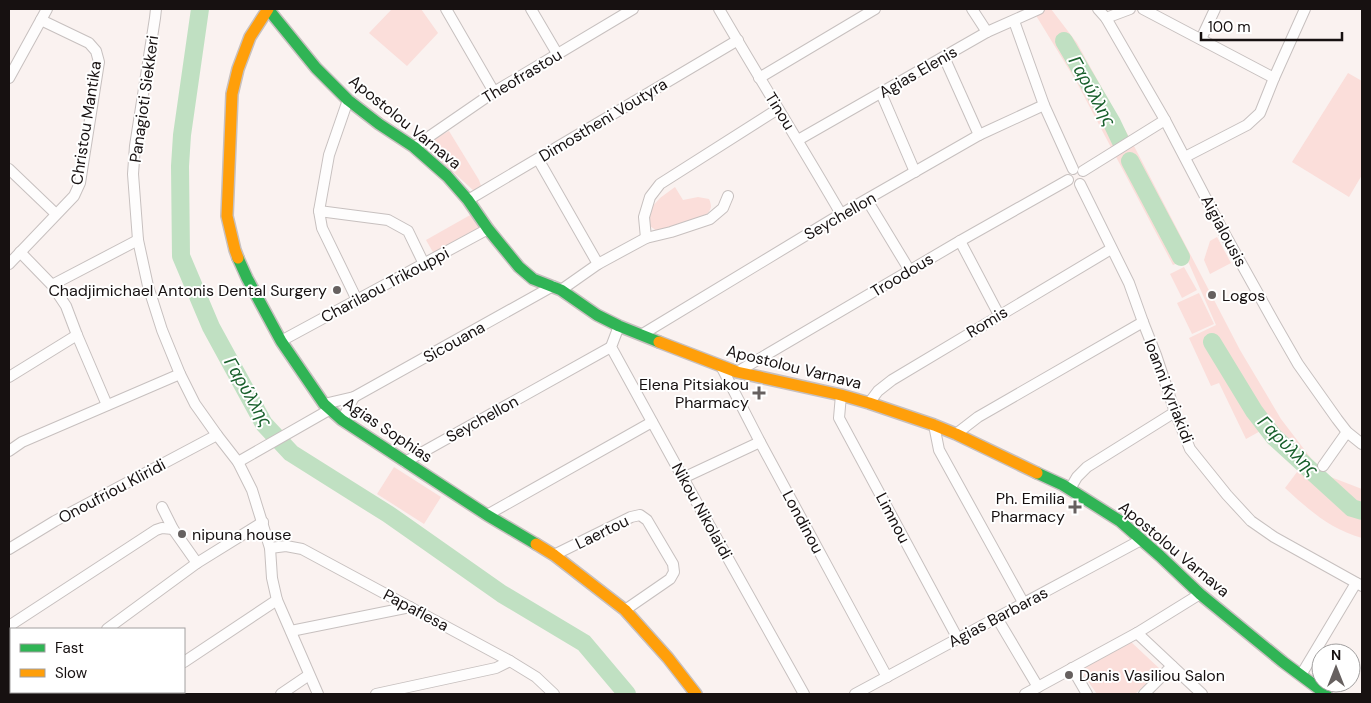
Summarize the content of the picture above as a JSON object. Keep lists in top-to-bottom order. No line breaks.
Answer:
{"streets":{"main road":["Apostolou Varnava","Agias Sophias"],"street":["Agias Elenis","Theofrastou","Panagioti Siekkeri","Tinou","Dimostheni Voutyra","Christou Mantika","Seychellon","Aigialousis","Troodous","Charilaou Trikouppi","Romis","Sicouana","Ioanni Kyriakidi","Onoufriou Kliridi","Nikou Nikolaidi","Limnou","Londinou","Laertou","Papaflesa","Agias Barbaras"]},"crossings":[["Agias Elenis","Tinou"],["Theofrastou","Apostolou Varnava"],["Panagioti Siekkeri","Sicouana"],["Panagioti Siekkeri","Onoufriou Kliridi"],["Panagioti Siekkeri","Papaflesa"],["Tinou","Dimostheni Voutyra"],["Tinou","Seychellon"],["Dimostheni Voutyra","Apostolou Varnava"],["Apostolou Varnava","Seychellon"],["Apostolou Varnava","Troodous"],["Apostolou Varnava","Charilaou Trikouppi"],["Apostolou Varnava","Romis"],["Apostolou Varnava","Sicouana"],["Apostolou Varnava","Agias Sophias"],["Apostolou Varnava","Limnou"],["Apostolou Varnava","Londinou"],["Apostolou Varnava","Agias Barbaras"],["Seychellon","Agias Sophias"],["Seychellon","Nikou Nikolaidi"],["Troodous","Ioanni Kyriakidi"],["Charilaou Trikouppi","Agias Sophias"],["Romis","Ioanni Kyriakidi"],["Sicouana","Agias Sophias"],["Agias Sophias","Laertou"],["Limnou","Agias Barbaras"],["Londinou","Agias Barbaras"]],"water":["Γαρύλλης"],"places":{"other":["Chadjimichael Antonis Dental Surgery","Logos","nipuna house","Danis Vasiliou Salon"],"health":["Elena Pitsiakou Pharmacy","Ph. Emilia Pharmacy"]},"legend":["Fast","Slow"],"scale_bar":"100 m","north":"top"}
